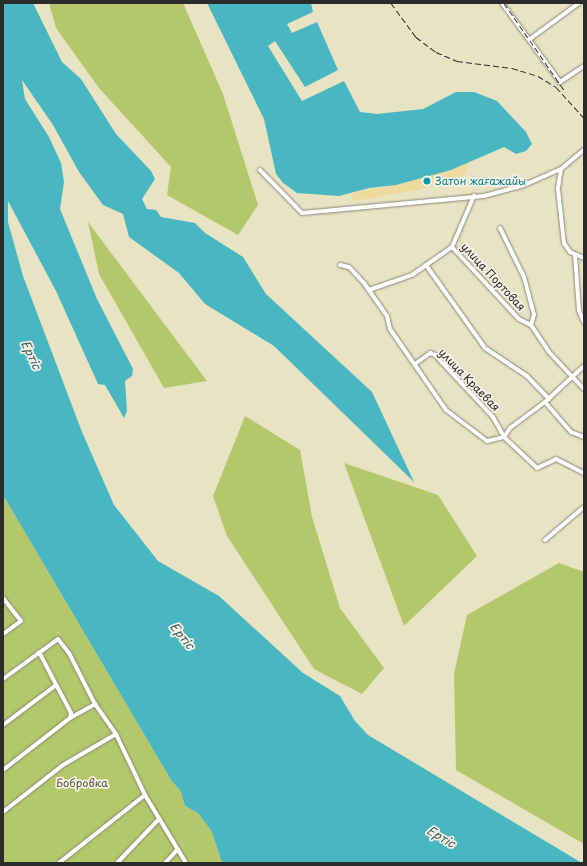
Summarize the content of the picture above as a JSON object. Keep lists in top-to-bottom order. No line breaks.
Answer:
{"streets":{"street":["улица Портовая","улица Краевая"]},"water":["Ертіс"],"parks":["Бобровка"],"places":["Затон жағажайы"]}
